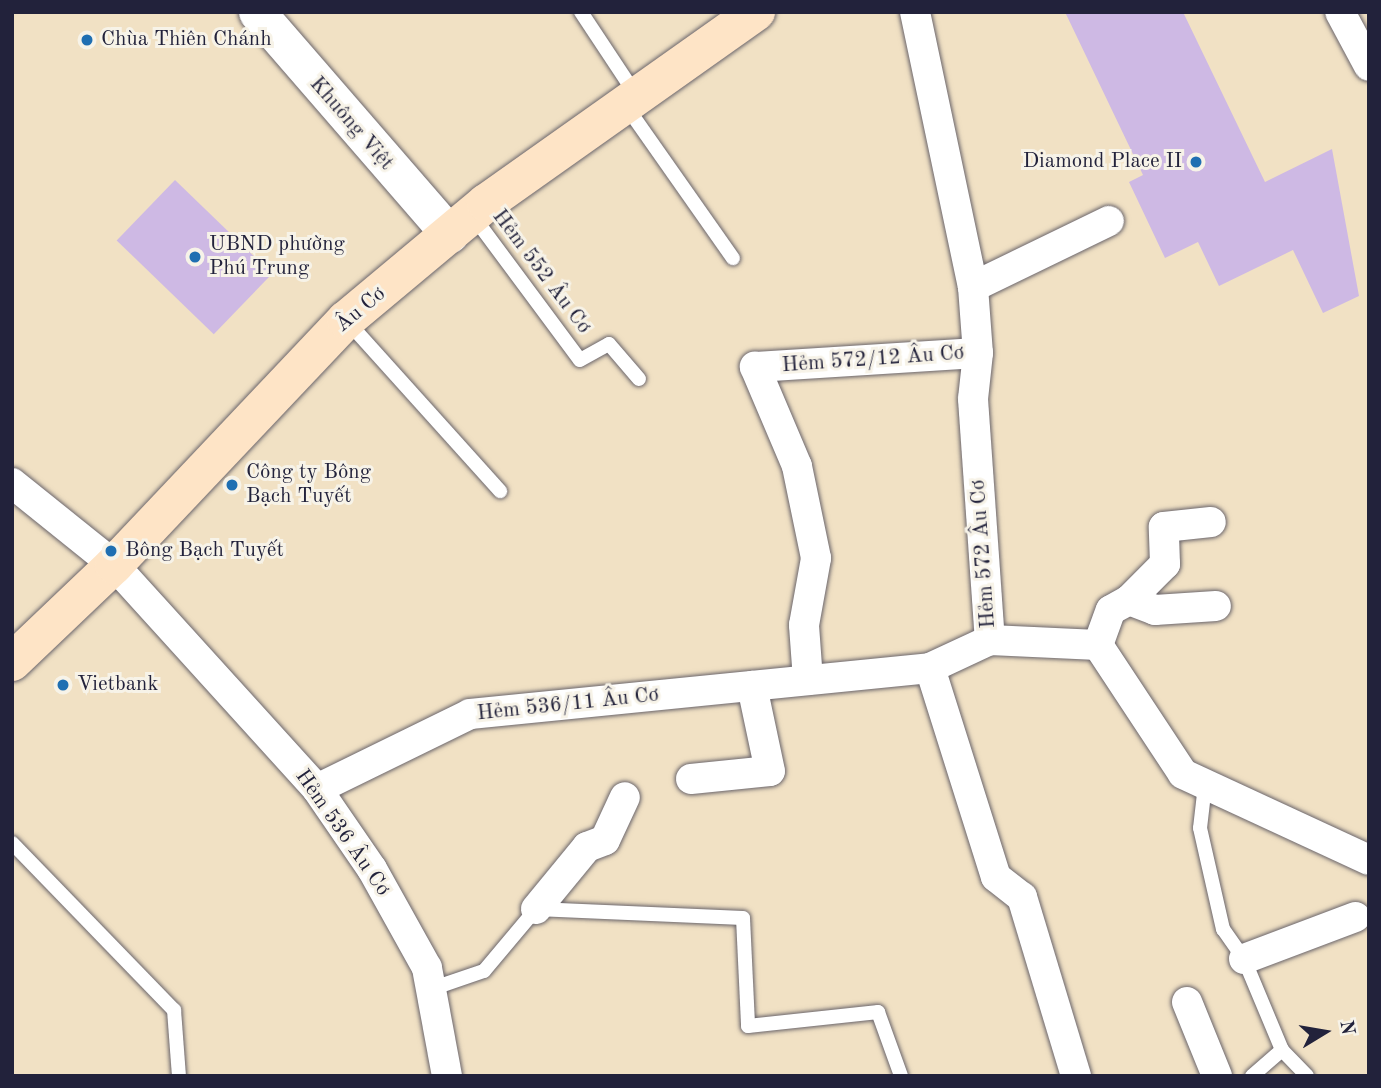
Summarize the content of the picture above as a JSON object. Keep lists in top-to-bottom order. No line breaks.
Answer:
{"streets":{"main road":["Âu Cơ"],"street":["Khuông Việt","Hẻm 572/12 Âu Cơ","Hẻm 572 Âu Cơ","Hẻm 536/11 Âu Cơ","Hẻm 536 Âu Cơ"],"lane":["Hẻm 552 Âu Cơ"]},"crossings":[["Khuông Việt","Hẻm 552 Âu Cơ"],["Khuông Việt","Âu Cơ"],["Hẻm 552 Âu Cơ","Âu Cơ"],["Âu Cơ","Hẻm 536 Âu Cơ"],["Hẻm 572/12 Âu Cơ","Hẻm 572 Âu Cơ"],["Hẻm 572/12 Âu Cơ","Hẻm 536/11 Âu Cơ"],["Hẻm 572 Âu Cơ","Hẻm 536/11 Âu Cơ"],["Hẻm 536/11 Âu Cơ","Hẻm 536 Âu Cơ"]],"places":["Chùa Thiên Chánh","Diamond Place II","UBND phường Phú Trung","Công ty Bông Bạch Tuyết","Bông Bạch Tuyết","Vietbank"],"north":"right"}
